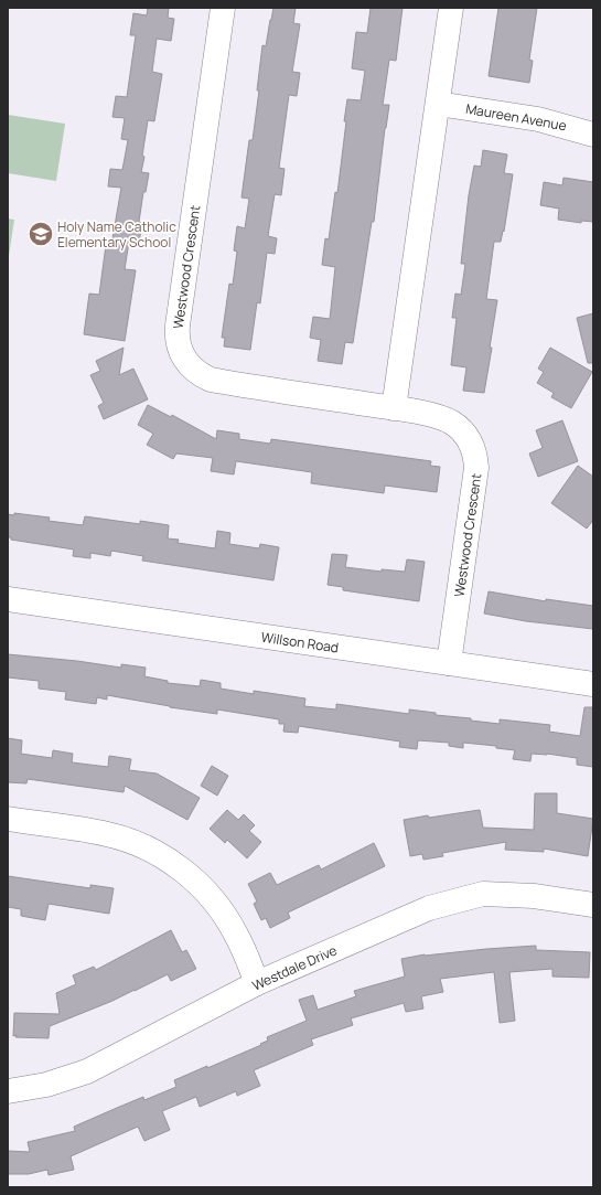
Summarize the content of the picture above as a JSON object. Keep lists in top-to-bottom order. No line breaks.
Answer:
{"streets":{"street":["Maureen Avenue","Westwood Crescent","Willson Road","Westdale Drive"]},"crossings":[["Westwood Crescent","Willson Road"]],"places":{"school or university":["Holy Name Catholic Elementary School"]}}
